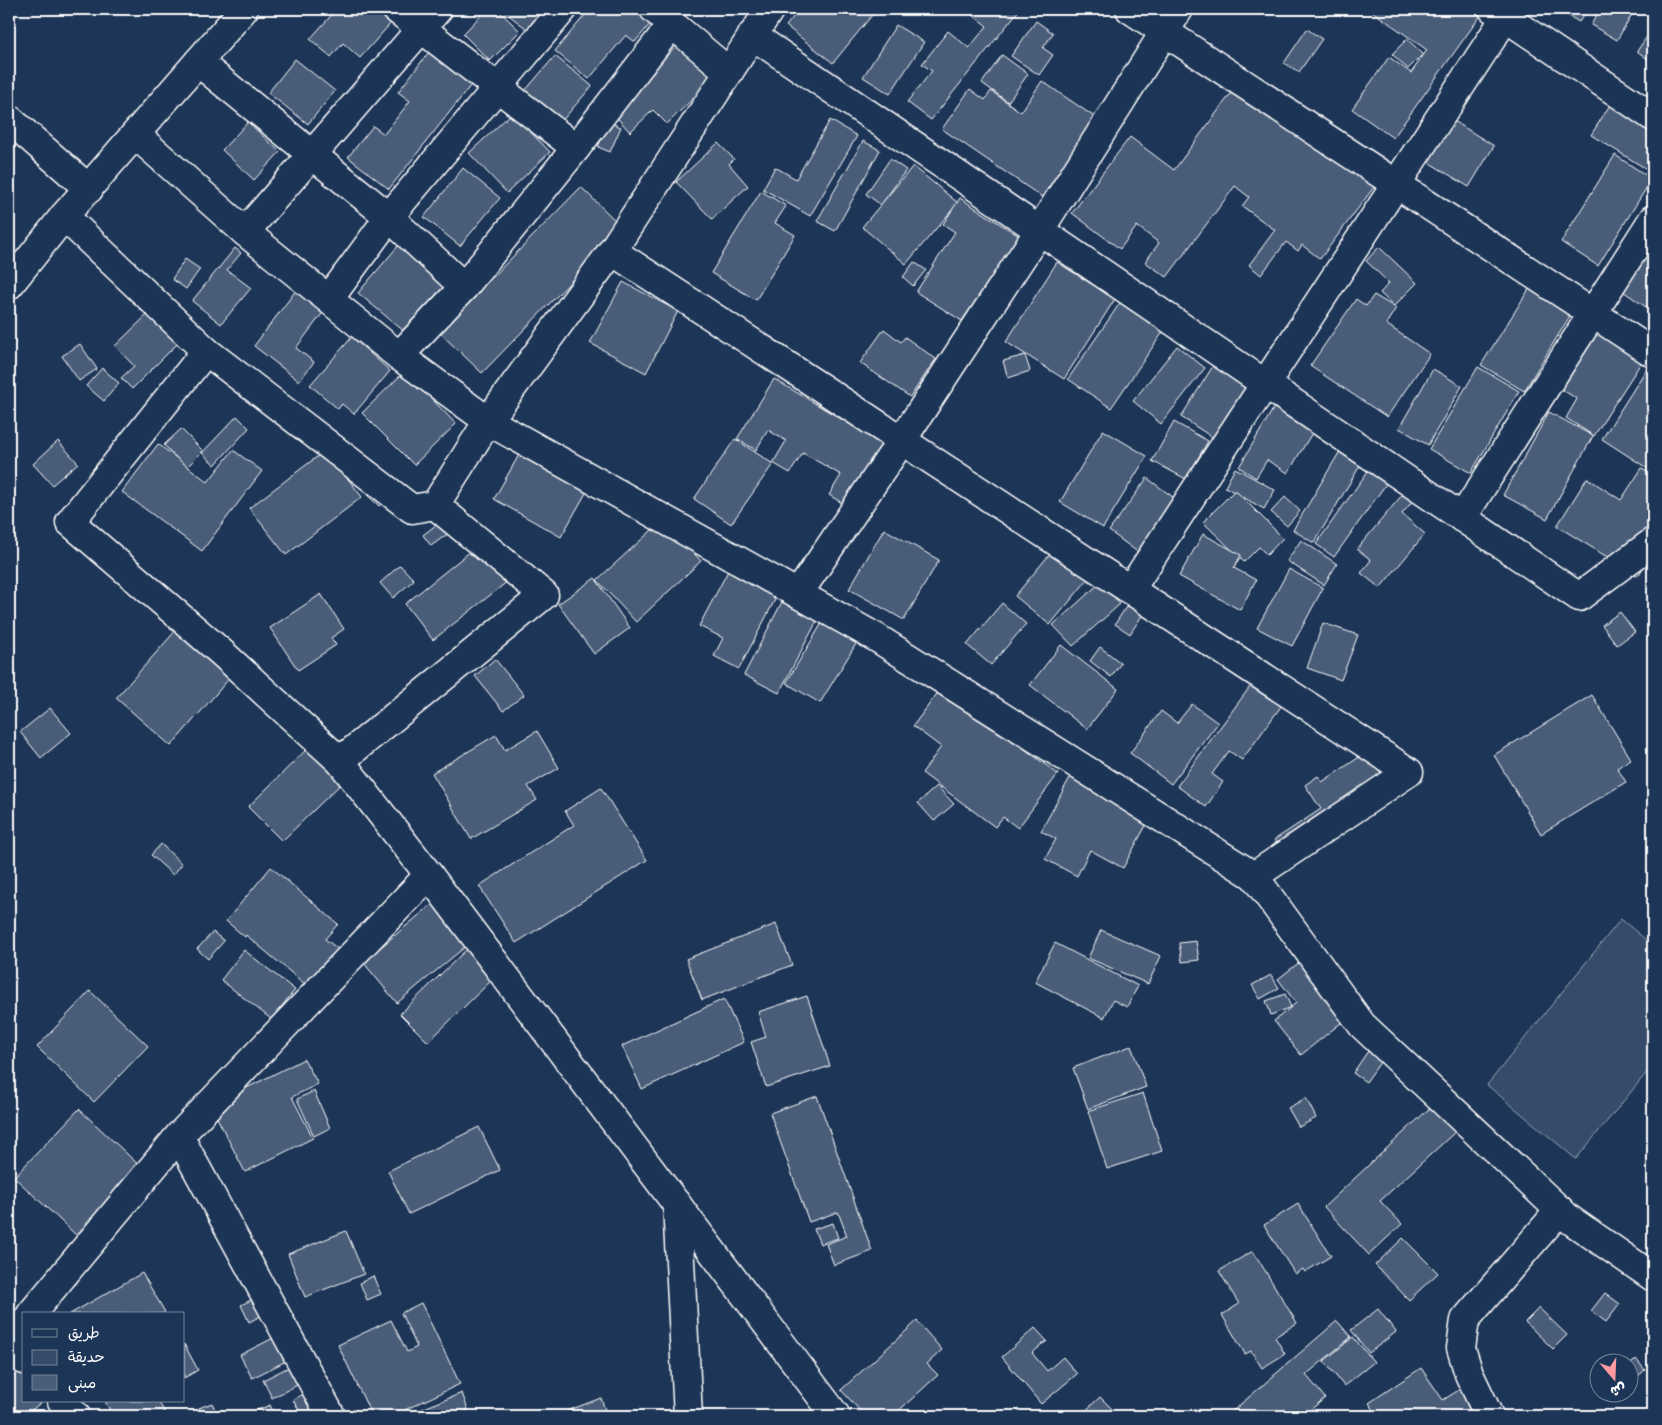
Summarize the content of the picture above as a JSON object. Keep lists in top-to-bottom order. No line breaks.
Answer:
{"legend":["طريق","حديقة","مبنى"],"north":"bottom"}
